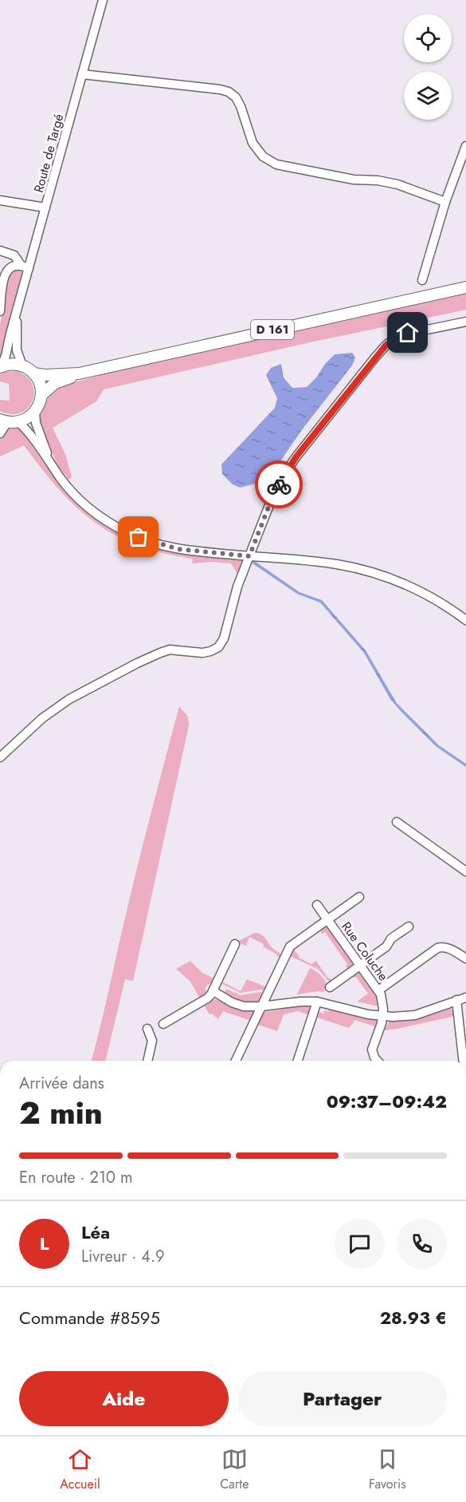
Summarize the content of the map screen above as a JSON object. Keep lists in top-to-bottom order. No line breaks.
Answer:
{"streets":{"main road":["D 161"],"street":["Route de Targé","Rue Coluche"]},"page":{"heading":["2 min","Arrivée dans","09:37–09:42"],"panel":["Léa","Livreur · 4.9","Commande #8595","28.93 €"],"bar":"En route · 210 m","round":"L","buttons":["Aide","Partager"],"tabs":["Accueil","Carte","Favoris"]}}
